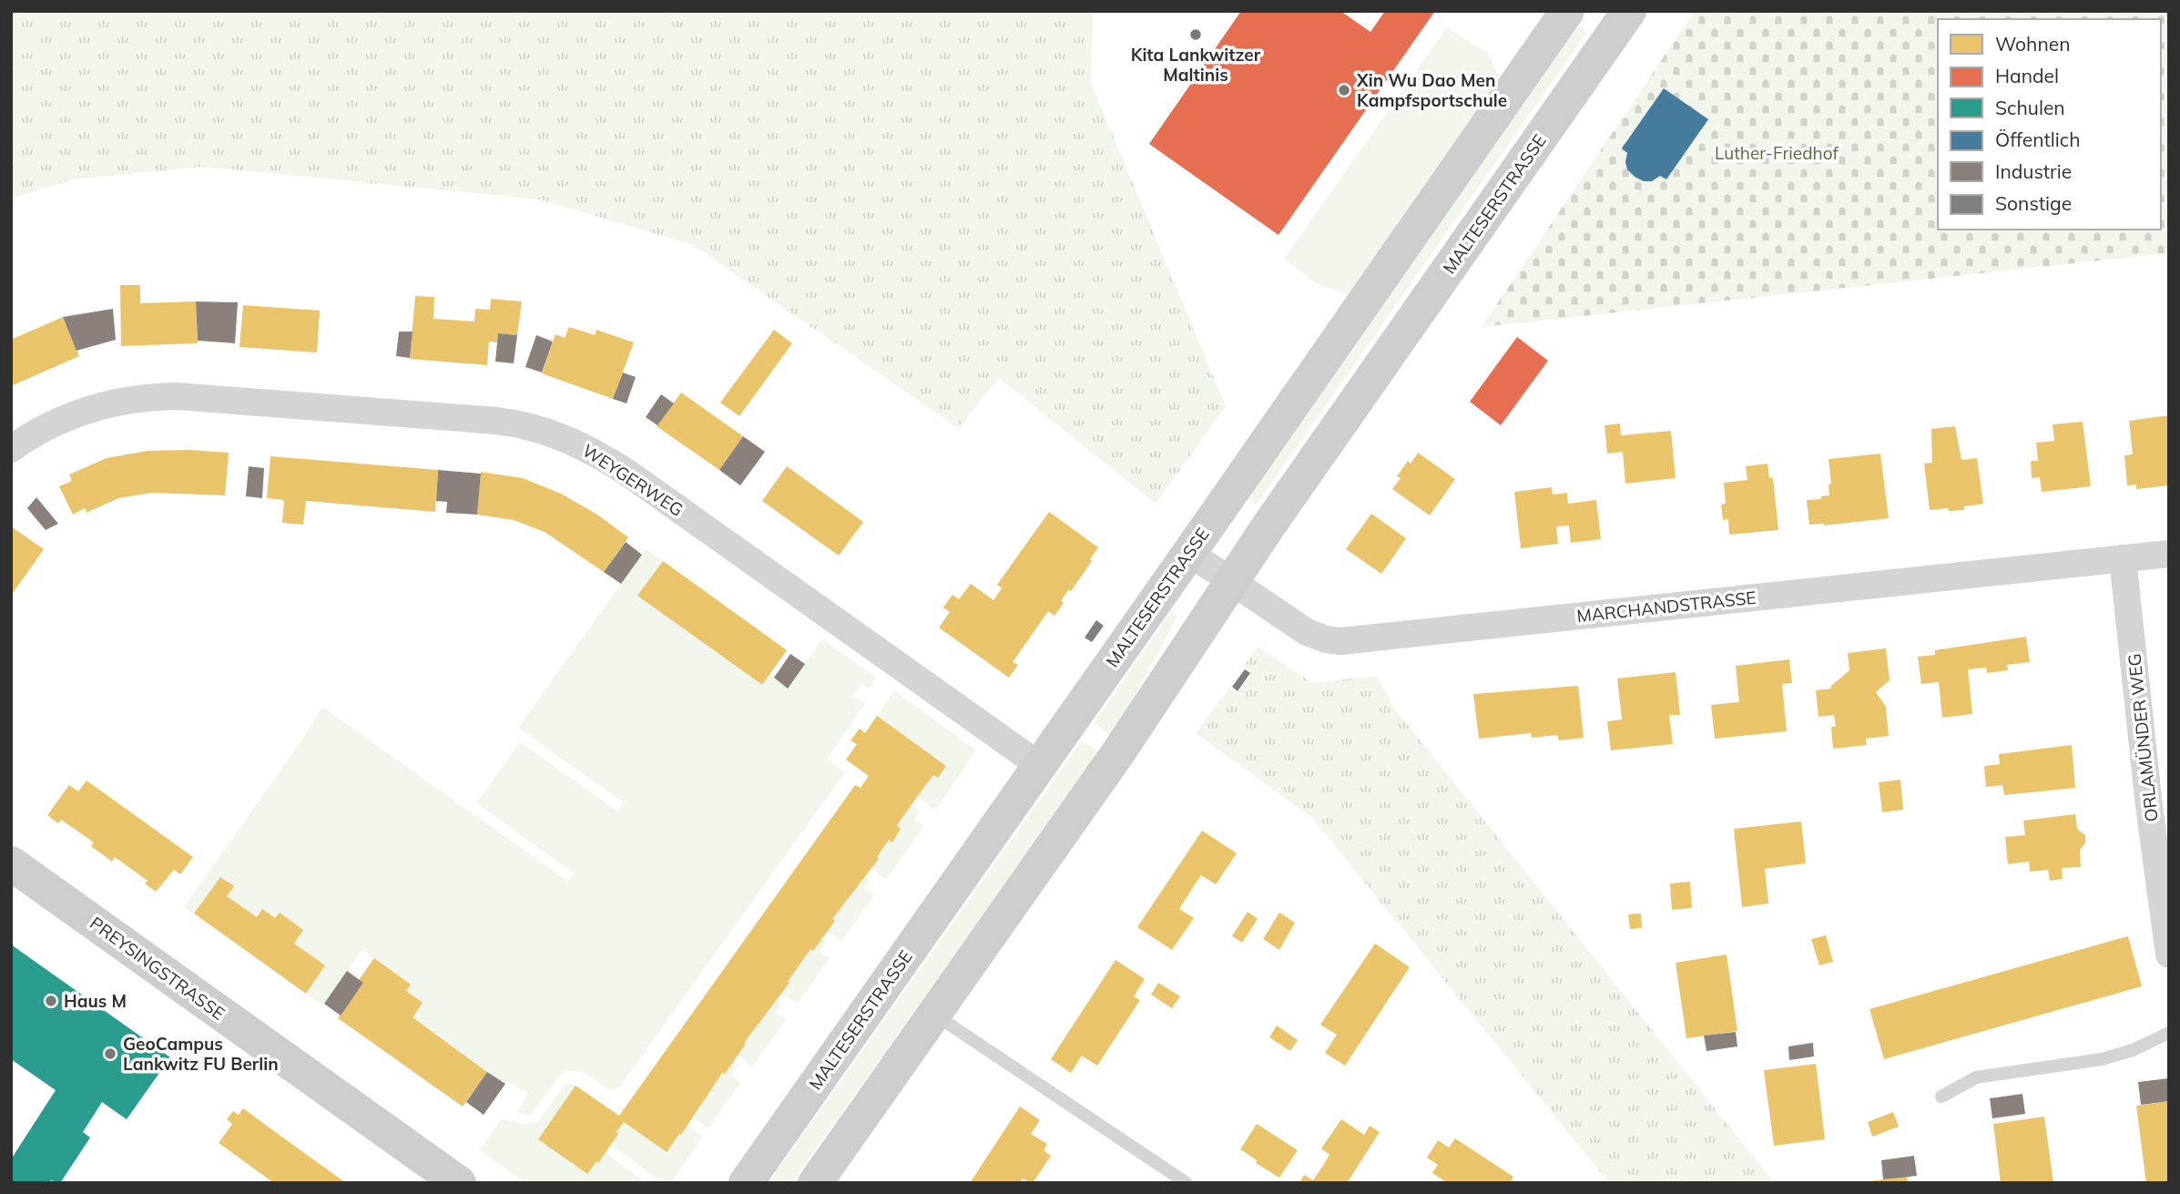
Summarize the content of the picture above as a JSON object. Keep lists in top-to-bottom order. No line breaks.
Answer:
{"streets":{"main road":["MALTESERSTRASSE","PREYSINGSTRASSE"],"street":["WEYGERWEG","MARCHANDSTRASSE","ORLAMÜNDER WEG"]},"crossings":[["MALTESERSTRASSE","WEYGERWEG"],["MALTESERSTRASSE","MARCHANDSTRASSE"],["MARCHANDSTRASSE","ORLAMÜNDER WEG"]],"parks":["Luther-Friedhof"],"places":["Kita Lankwitzer Maltinis","Xin Wu Dao Men Kampfsportschule","Haus M","GeoCampus Lankwitz FU Berlin"],"legend":["Wohnen","Handel","Schulen","Öffentlich","Industrie","Sonstige"]}
